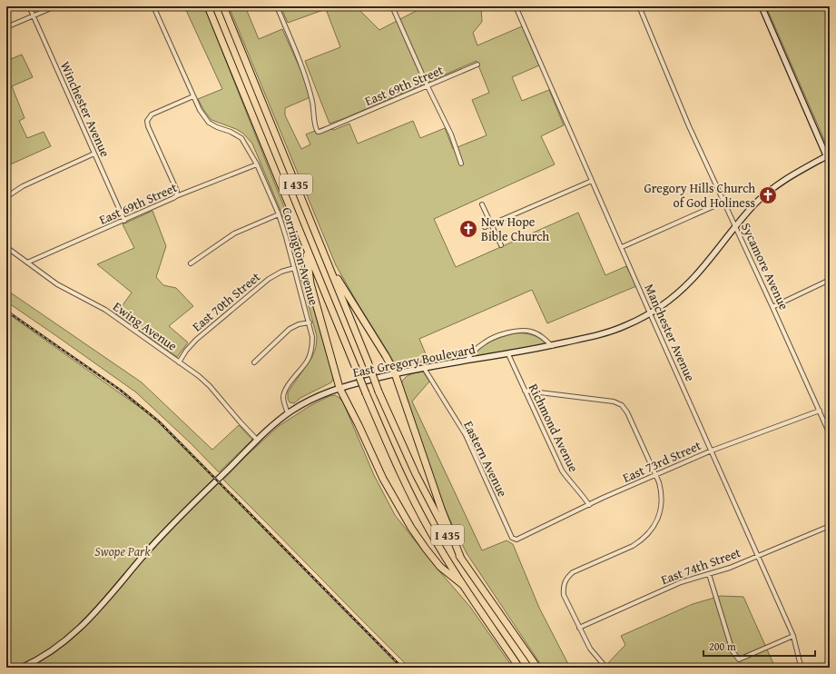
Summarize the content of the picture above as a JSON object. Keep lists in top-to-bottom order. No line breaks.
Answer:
{"streets":{"highway":["I 435"],"main road":["East Gregory Boulevard"],"street":["East 69th Street","Winchester Avenue","Corrington Avenue","Sycamore Avenue","East 70th Street","Ewing Avenue","Manchester Avenue","Richmond Avenue","Eastern Avenue","East 73rd Street","East 74th Street"]},"crossings":[["East 69th Street","Winchester Avenue"],["East 69th Street","Corrington Avenue"],["East 69th Street","Ewing Avenue"],["Corrington Avenue","East 70th Street"],["Corrington Avenue","East Gregory Boulevard"],["Sycamore Avenue","East Gregory Boulevard"],["Sycamore Avenue","East 73rd Street"],["East 70th Street","Ewing Avenue"],["Ewing Avenue","East Gregory Boulevard"],["Manchester Avenue","East Gregory Boulevard"],["Manchester Avenue","East 73rd Street"],["Manchester Avenue","East 74th Street"],["East Gregory Boulevard","Richmond Avenue"],["East Gregory Boulevard","Eastern Avenue"],["Richmond Avenue","East 73rd Street"],["Eastern Avenue","East 73rd Street"]],"parks":["Swope Park"],"places":{"church":["Gregory Hills Church of God Holiness","New Hope Bible Church"]},"scale_bar":"200 m"}
